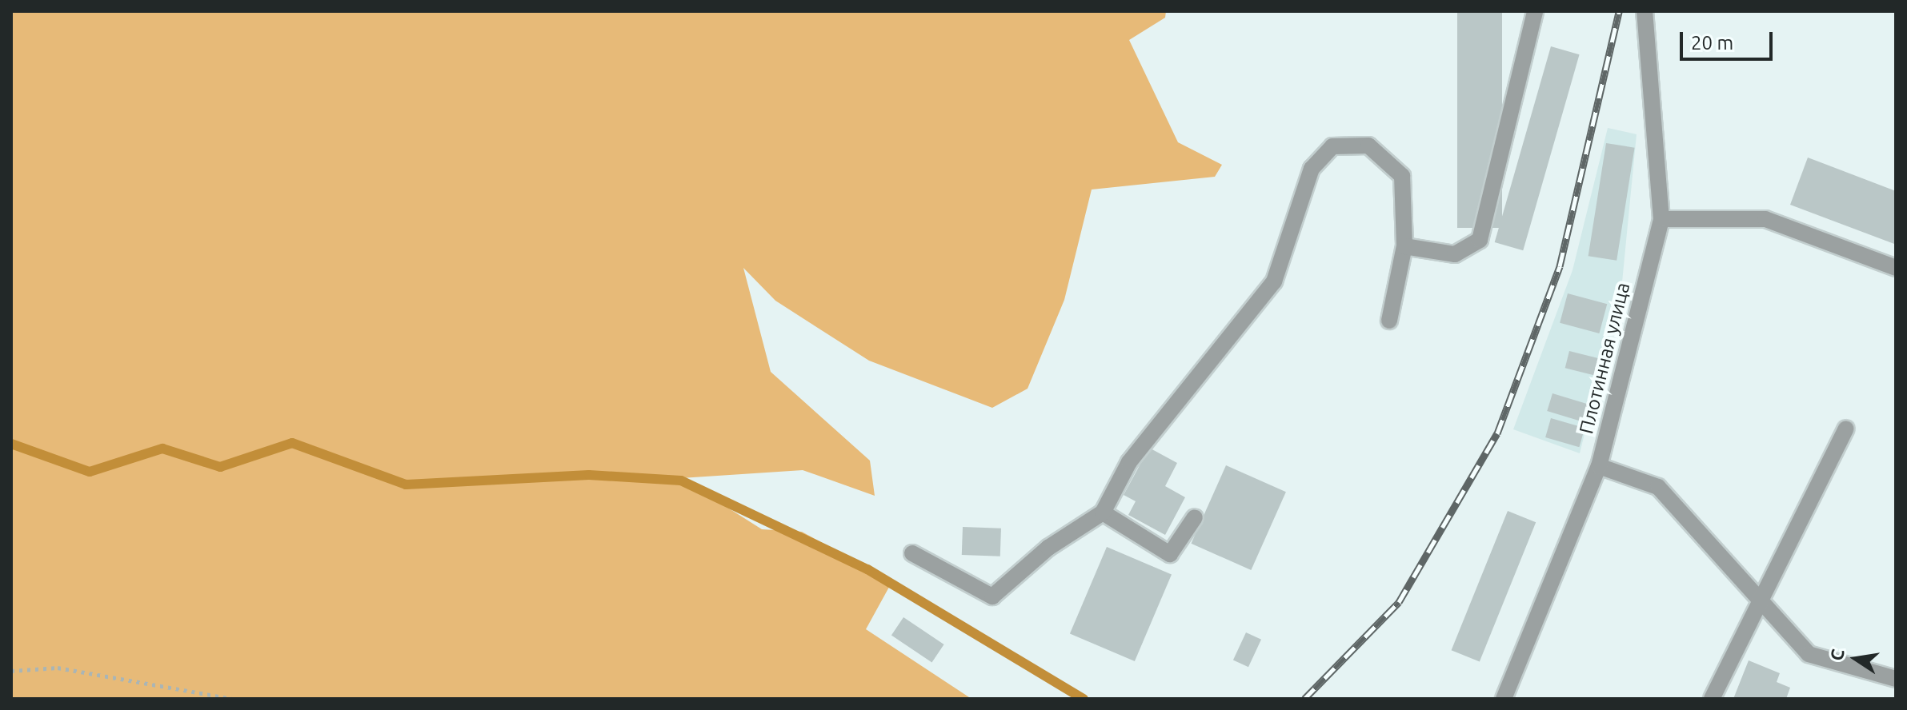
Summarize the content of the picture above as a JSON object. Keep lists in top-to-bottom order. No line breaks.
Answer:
{"streets":{"street":["Плотинная улица"]},"scale_bar":"20 m","north":"left"}
